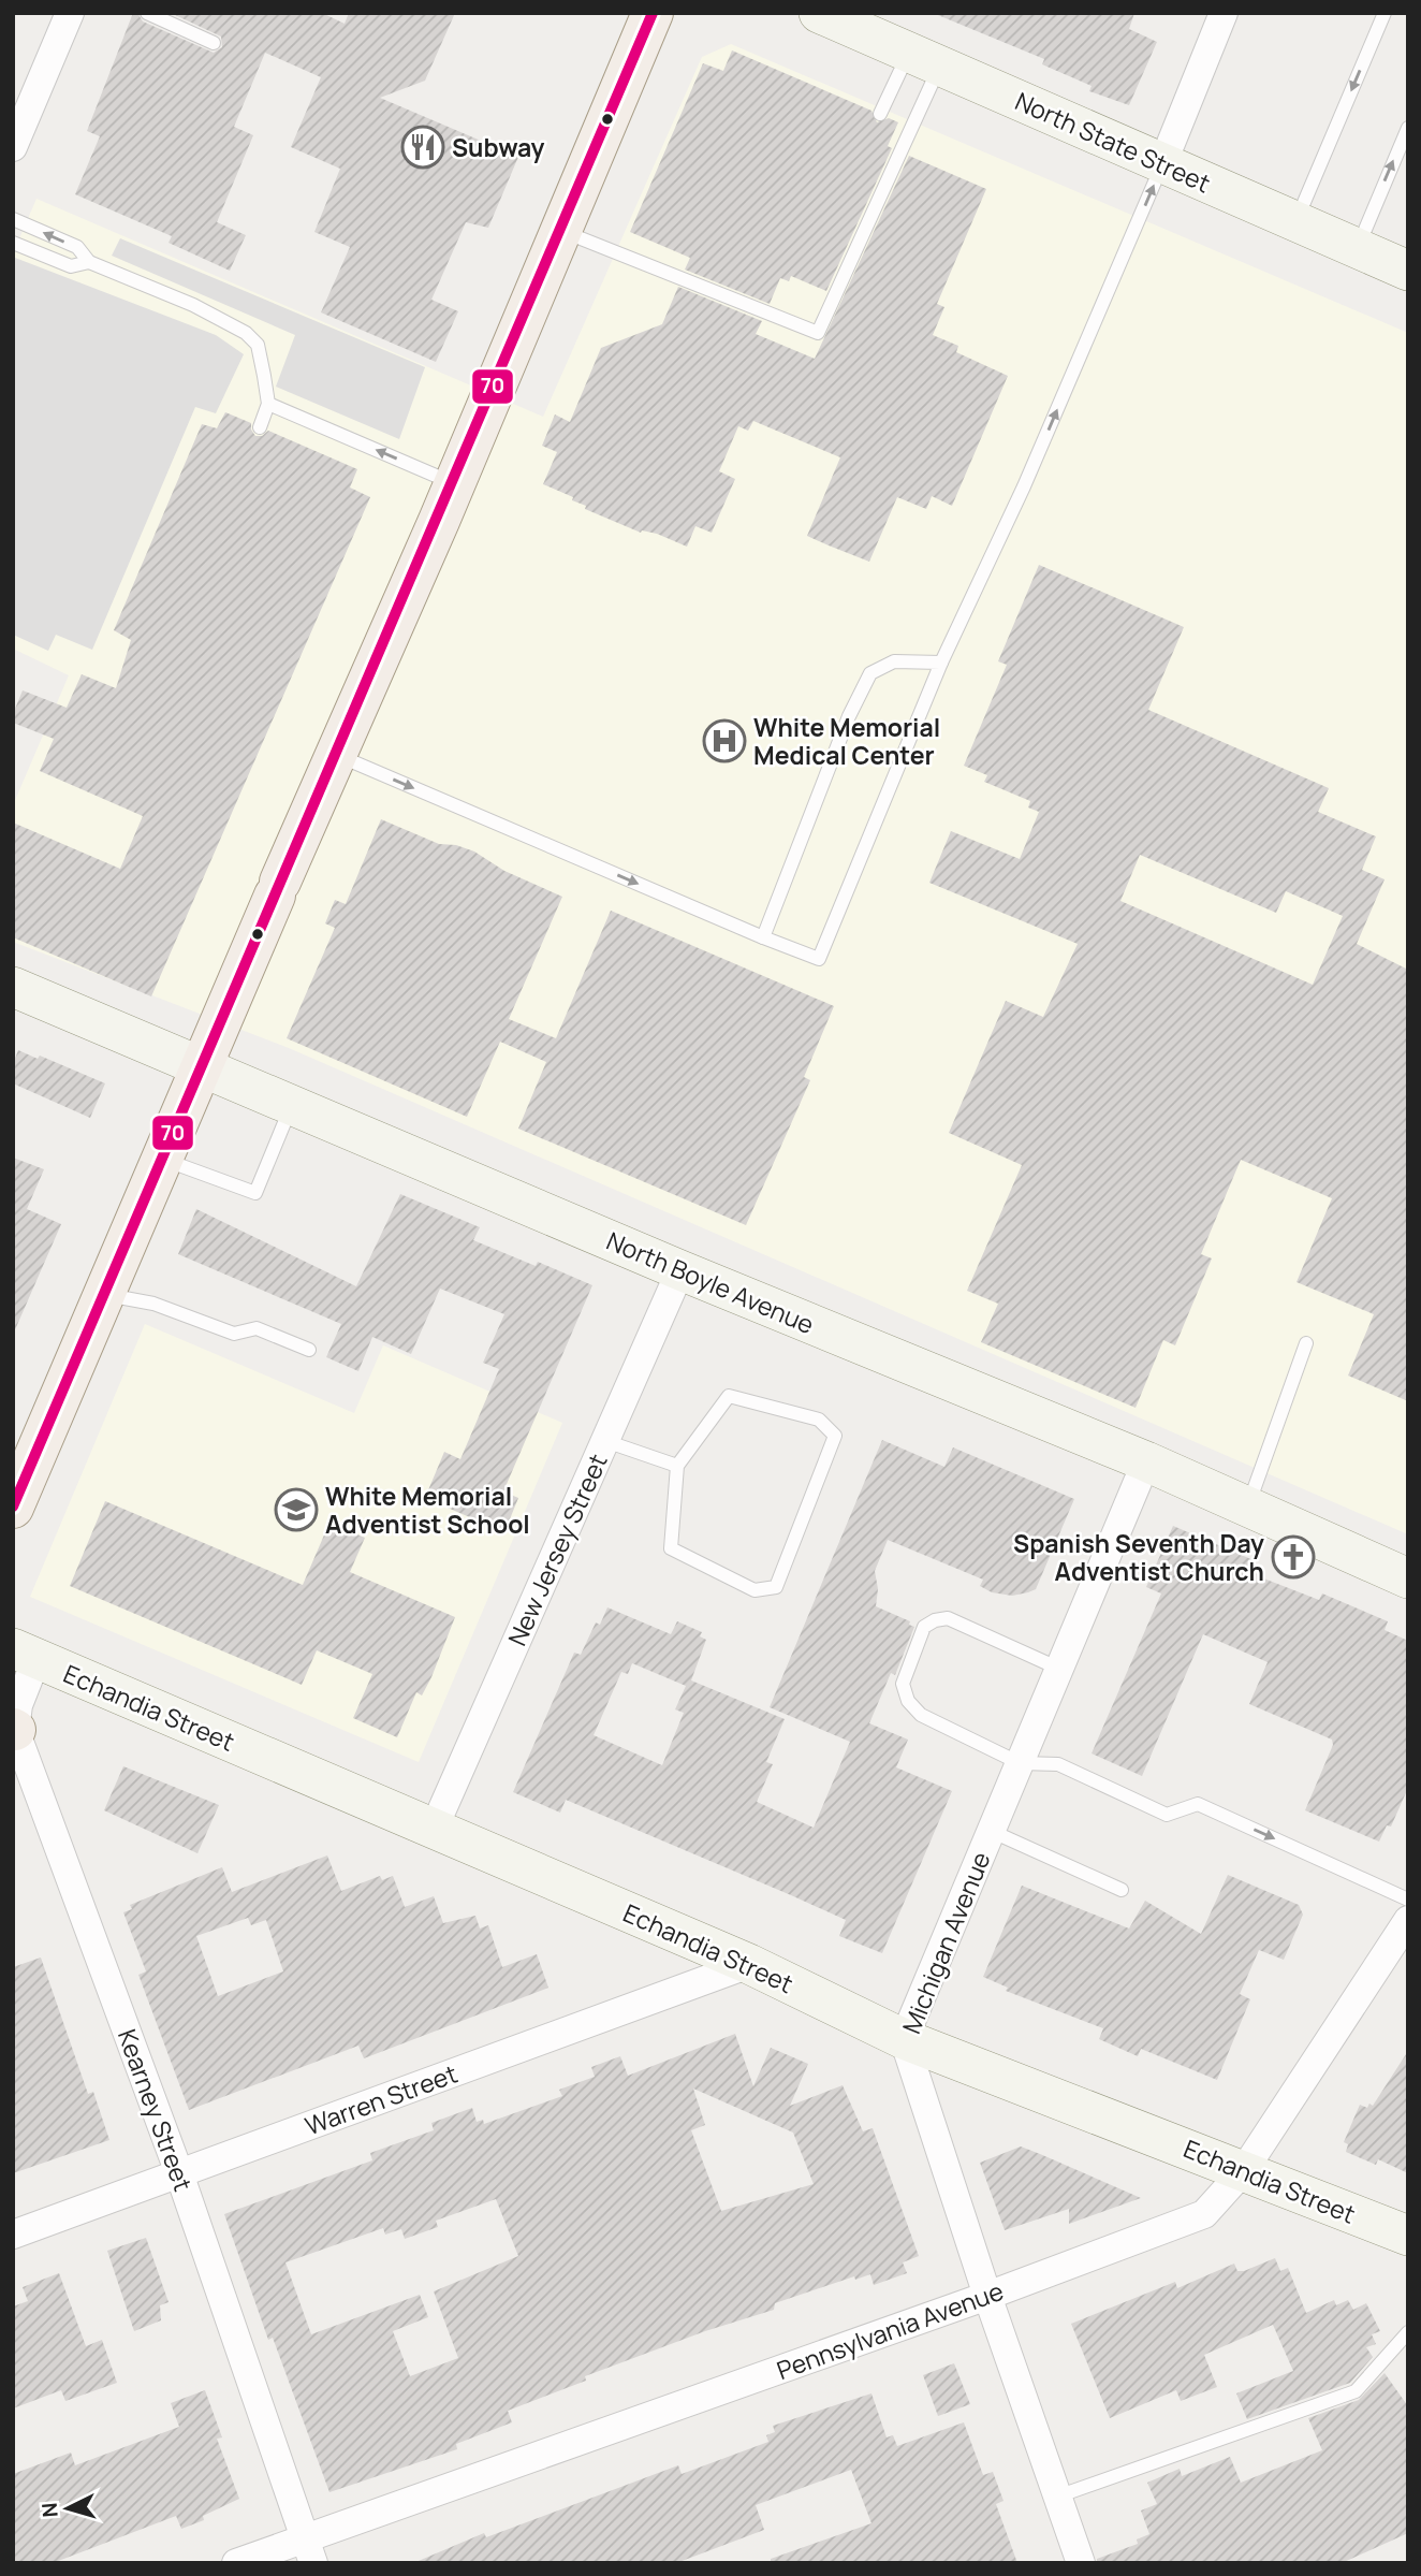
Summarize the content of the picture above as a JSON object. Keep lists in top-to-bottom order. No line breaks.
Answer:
{"streets":{"street":["North State Street","North Boyle Avenue","New Jersey Street","Echandia Street","Michigan Avenue","Warren Street","Kearney Street","Pennsylvania Avenue"]},"crossings":[["North Boyle Avenue","New Jersey Street"],["North Boyle Avenue","Michigan Avenue"],["New Jersey Street","Echandia Street"],["Echandia Street","Michigan Avenue"],["Echandia Street","Warren Street"],["Echandia Street","Kearney Street"],["Echandia Street","Pennsylvania Avenue"],["Michigan Avenue","Pennsylvania Avenue"],["Warren Street","Kearney Street"],["Kearney Street","Pennsylvania Avenue"]],"places":{"restaurant":["Subway"],"hospital":["White Memorial Medical Center"],"school or university":["White Memorial Adventist School"],"church":["Spanish Seventh Day Adventist Church"]},"lines":["transit line 70"],"north":"left"}
